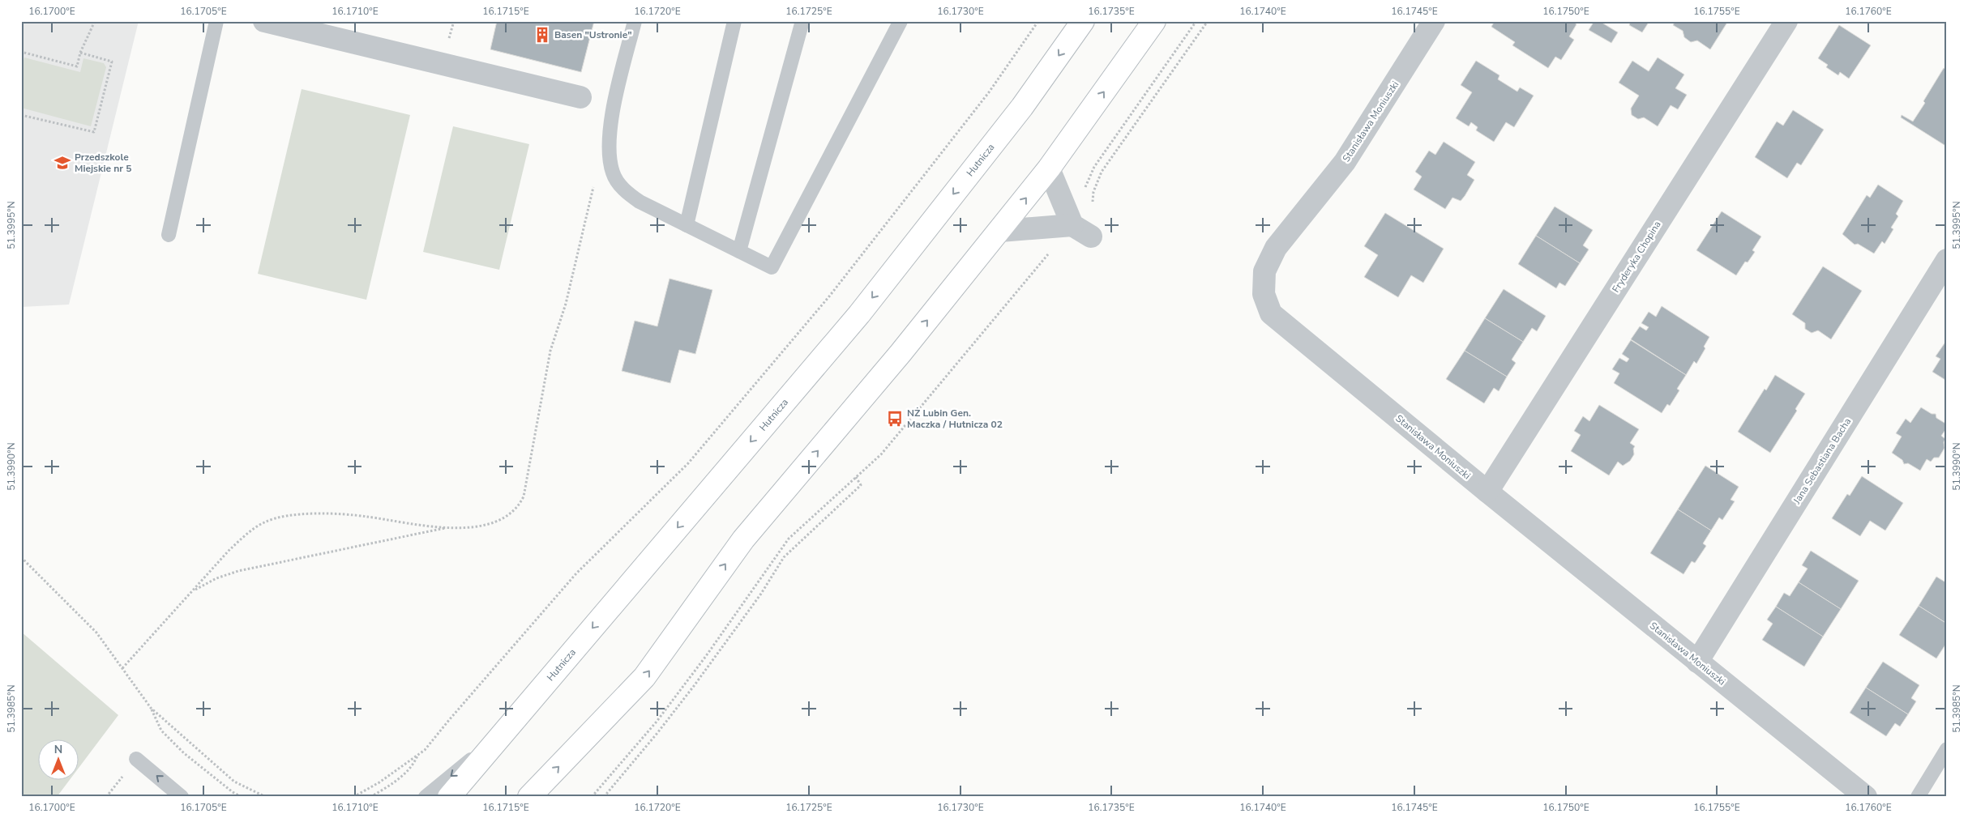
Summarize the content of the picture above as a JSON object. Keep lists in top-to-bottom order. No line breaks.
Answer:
{"streets":{"main road":["Hutnicza"],"street":["Stanisława Moniuszki","Fryderyka Chopina","Jana Sebastiana Bacha"]},"crossings":[["Stanisława Moniuszki","Fryderyka Chopina"],["Stanisława Moniuszki","Jana Sebastiana Bacha"]],"places":{"building":["Basen \"Ustronie\""],"school or university":["Przedszkole Miejskie nr 5"],"bus stop":["NŻ Lubin Gen. Maczka / Hutnicza 02"]},"north":"top","coordinates":["16.1700°E","16.1705°E","16.1710°E","16.1715°E","16.1720°E","16.1725°E","16.1730°E","16.1735°E","16.1740°E","16.1745°E","16.1750°E","16.1755°E","16.1760°E","51.3995°N","51.3990°N","51.3985°N"]}
